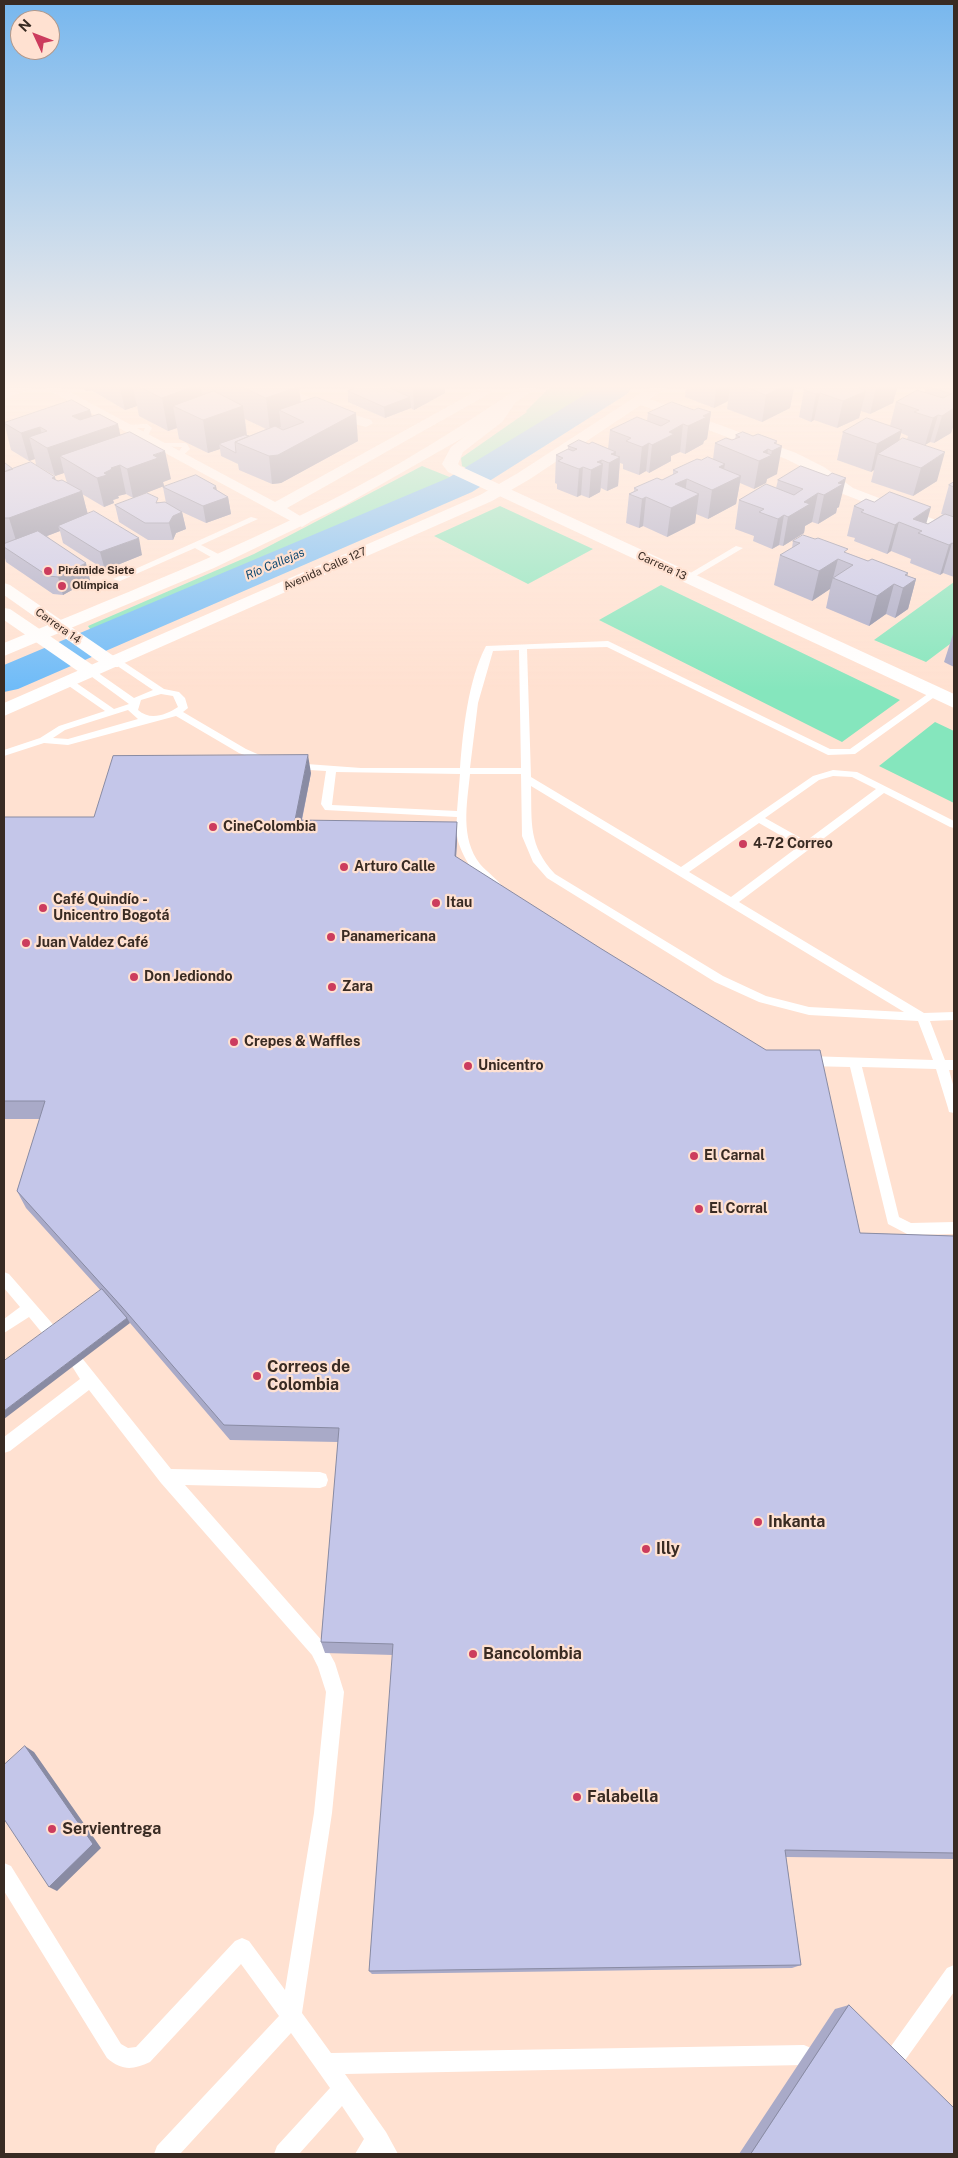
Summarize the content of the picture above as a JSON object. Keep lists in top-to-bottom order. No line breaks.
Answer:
{"streets":{"main road":["Carrera 13","Avenida Calle 127"],"street":["Carrera 14"]},"crossings":[["Avenida Calle 127","Carrera 14"]],"water":["Río Callejas"],"places":["Pirámide Siete","Olímpica","CineColombia","4-72 Correo","Arturo Calle","Itau","Café Quindío - Unicentro Bogotá","Panamericana","Juan Valdez Café","Don Jediondo","Zara","Crepes & Waffles","Unicentro","El Carnal","El Corral","Correos de Colombia","Inkanta","Illy","Bancolombia","Falabella","Servientrega"],"north":"top left"}
